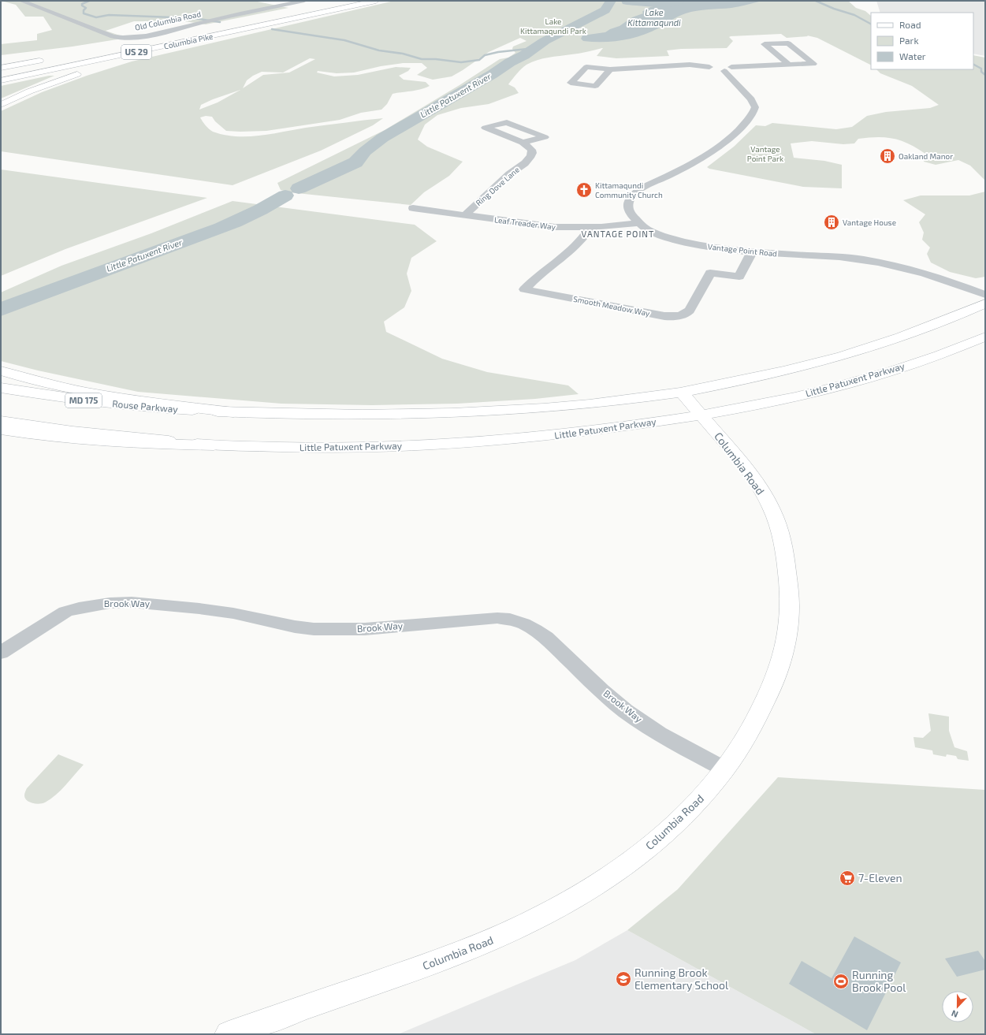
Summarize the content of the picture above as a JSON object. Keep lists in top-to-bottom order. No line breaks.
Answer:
{"streets":{"main road":["Columbia Pike","US 29","Little Patuxent Parkway","MD 175","Rouse Parkway","Columbia Road"],"street":["Old Columbia Road","Ring Dove Lane","Leaf Treader Way","Vantage Point Road","Smooth Meadow Way","Brook Way"]},"crossings":[["Old Columbia Road","Columbia Pike"],["Ring Dove Lane","Leaf Treader Way"],["Leaf Treader Way","Vantage Point Road"],["Leaf Treader Way","Smooth Meadow Way"],["Vantage Point Road","Smooth Meadow Way"],["Little Patuxent Parkway","Columbia Road"],["Columbia Road","Brook Way"]],"districts":["VANTAGE POINT"],"water":["Lake Kittamaqundi","Little Patuxent River"],"parks":["Lake Kittamaqundi Park","Vantage Point Park"],"places":{"building":["Oakland Manor","Vantage House"],"church":["Kittamaqundi Community Church"],"supermarket":["7-Eleven"],"school or university":["Running Brook Elementary School"],"sports":["Running Brook Pool"]},"legend":["Road","Park","Water"],"north":"bottom"}
